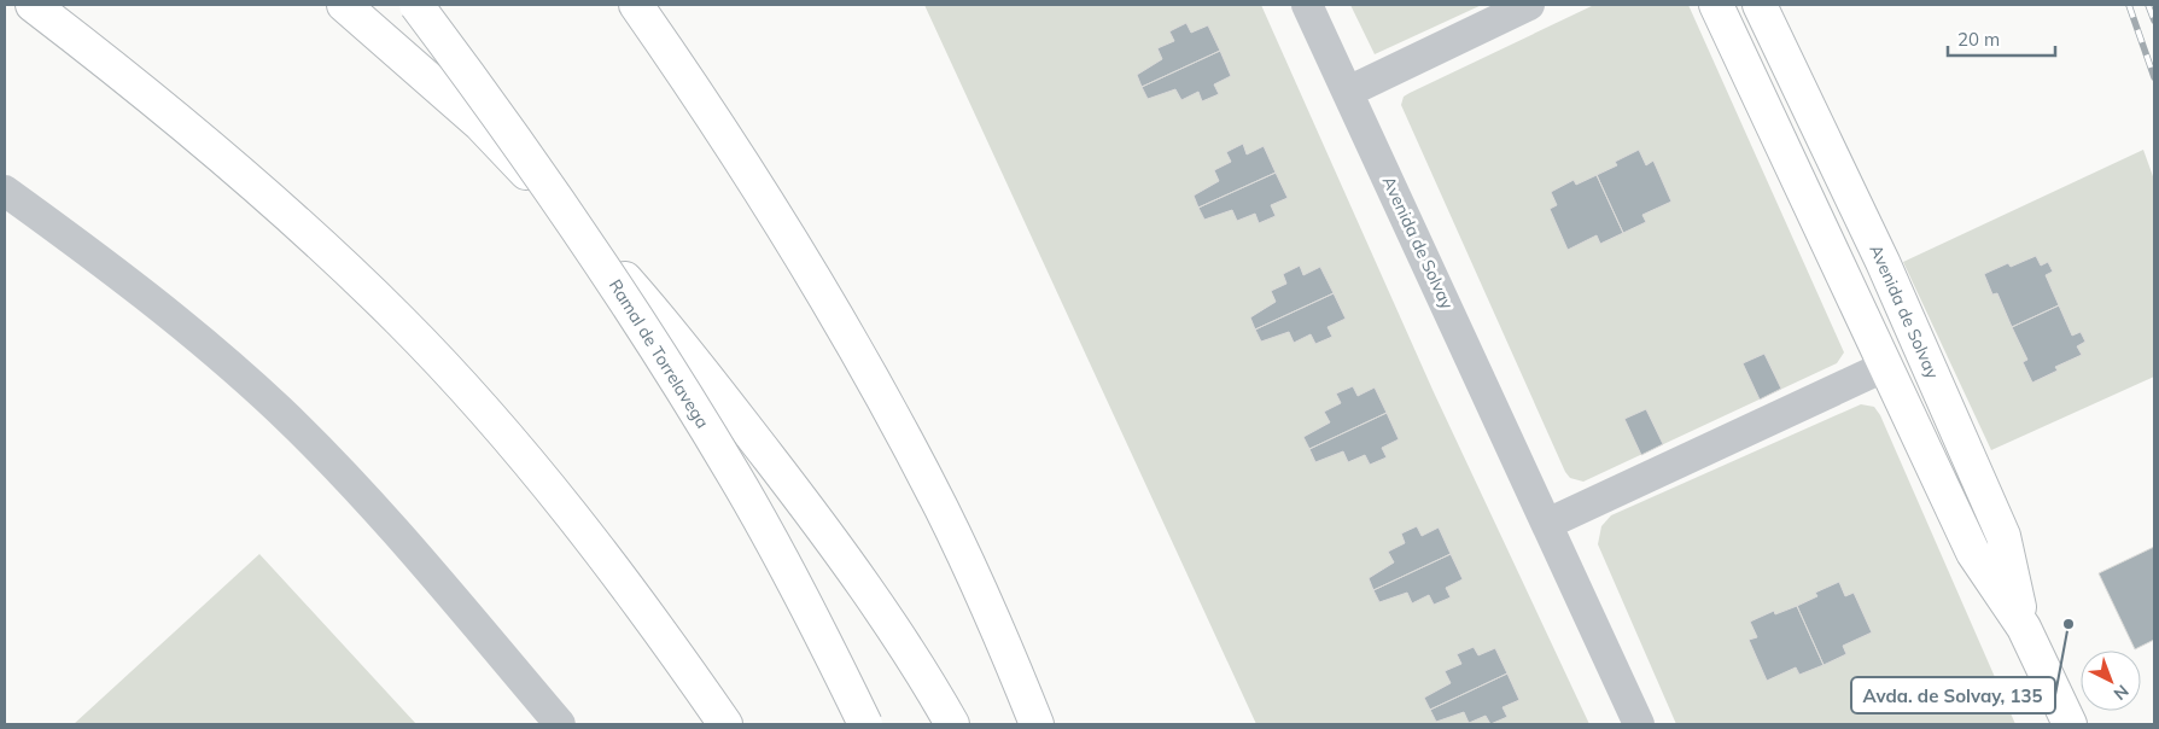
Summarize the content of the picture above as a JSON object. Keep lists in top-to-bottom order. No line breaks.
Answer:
{"streets":{"highway":["Avenida de Solvay","Ramal de Torrelavega"]},"places":["Avda. de Solvay, 135"],"scale_bar":"20 m","north":"bottom right"}
